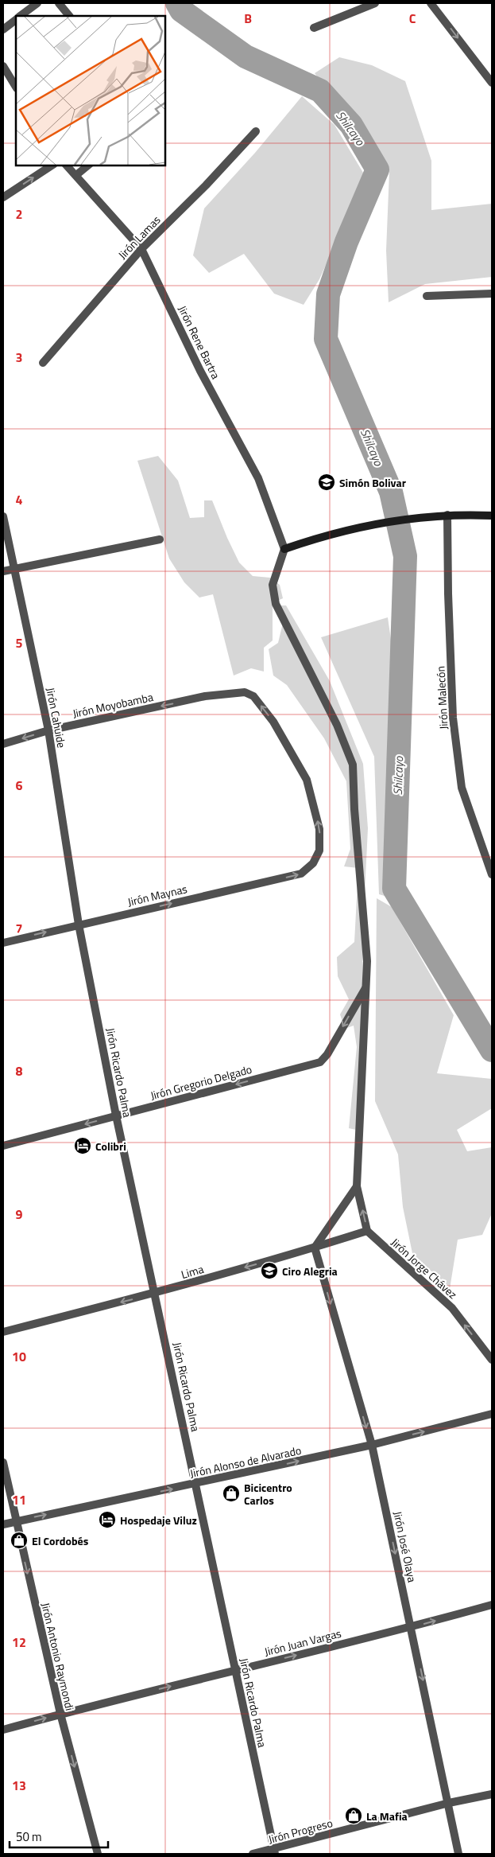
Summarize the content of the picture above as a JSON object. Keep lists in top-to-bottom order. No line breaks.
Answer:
{"streets":{"street":["Jirón Lamas","Jirón Rene Bartra","Jirón Malecón","Jirón Moyobamba","Jirón Cahuide","Jirón Maynas","Jirón Ricardo Palma","Jirón Gregorio Delgado","Jirón Jorge Chávez","Lima","Jirón Alonso de Alvarado","Jirón José Olaya","Jirón Juan Vargas","Jirón Antonio Raymondi","Jirón Progreso"]},"crossings":[["Jirón Lamas","Jirón Rene Bartra"],["Jirón Moyobamba","Jirón Cahuide"],["Jirón Moyobamba","Jirón Maynas"],["Jirón Cahuide","Jirón Maynas"],["Jirón Cahuide","Jirón Ricardo Palma"],["Jirón Maynas","Jirón Ricardo Palma"],["Jirón Ricardo Palma","Jirón Gregorio Delgado"],["Jirón Ricardo Palma","Lima"],["Jirón Ricardo Palma","Jirón Alonso de Alvarado"],["Jirón Ricardo Palma","Jirón Juan Vargas"],["Jirón Ricardo Palma","Jirón Progreso"],["Jirón Jorge Chávez","Lima"],["Lima","Jirón José Olaya"],["Jirón Alonso de Alvarado","Jirón José Olaya"],["Jirón Alonso de Alvarado","Jirón Antonio Raymondi"],["Jirón José Olaya","Jirón Juan Vargas"],["Jirón José Olaya","Jirón Progreso"],["Jirón Juan Vargas","Jirón Antonio Raymondi"]],"one_way":["Jirón Maynas","Jirón Gregorio Delgado","Jirón Jorge Chávez","Lima","Jirón Alonso de Alvarado","Jirón José Olaya","Jirón Juan Vargas","Jirón Antonio Raymondi"],"water":["Shilcayo"],"places":{"school or university":["Simón Bolivar","Ciro Alegria"],"hotel":["Colibri","Hospedaje Viluz"],"shop":["Bicicentro Carlos","El Cordobés","La Mafia"]},"scale_bar":"50 m","grid":{"columns":["B","C"],"rows":["2","3","4","5","6","7","8","9","10","11","12","13"]}}
